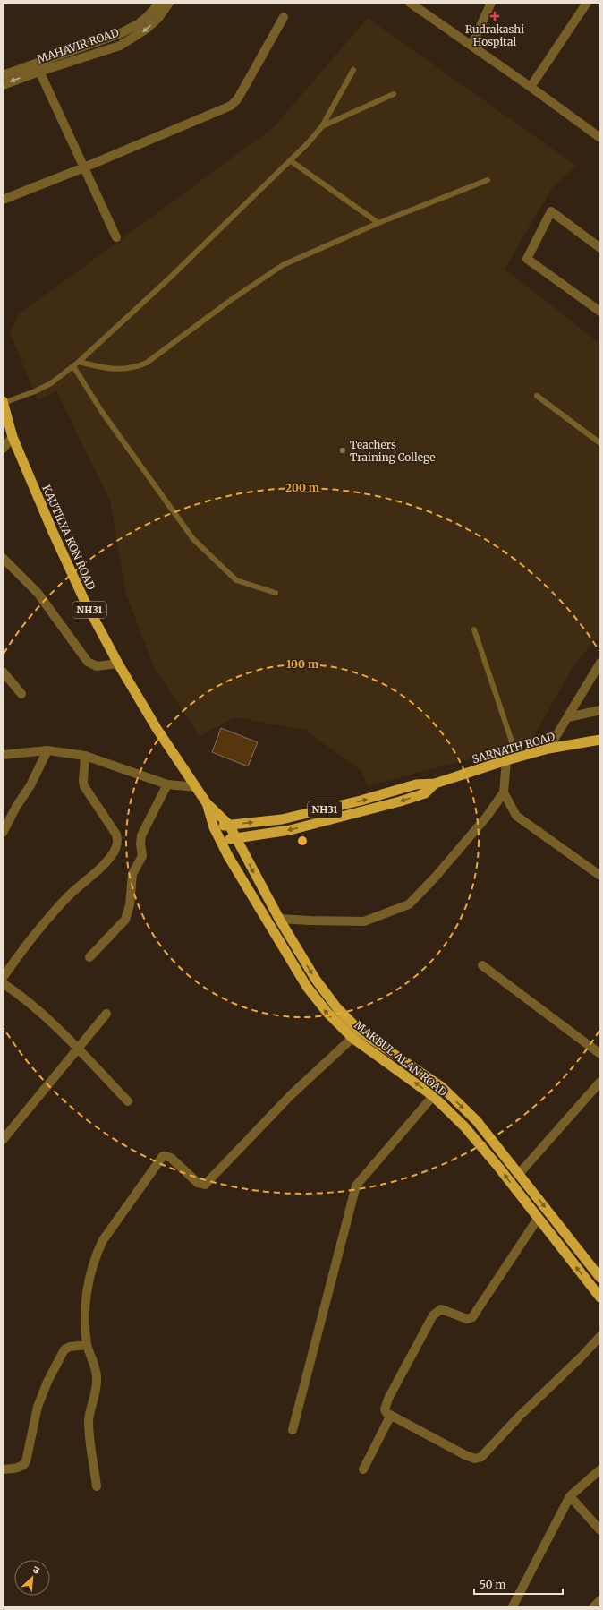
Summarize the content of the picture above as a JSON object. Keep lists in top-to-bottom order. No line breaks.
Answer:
{"streets":{"highway":["KAUTILYA KON ROAD","NH31","SARNATH ROAD","MAKBUL ALAN ROAD"],"street":["MAHAVIR ROAD"]},"crossings":[["KAUTILYA KON ROAD","SARNATH ROAD"],["KAUTILYA KON ROAD","MAKBUL ALAN ROAD"],["SARNATH ROAD","MAKBUL ALAN ROAD"]],"places":{"health":["Rudrakashi Hospital"],"other":["Teachers Training College"]},"scale_bar":"50 m","north":"top right","rings":["200 m","100 m"]}
